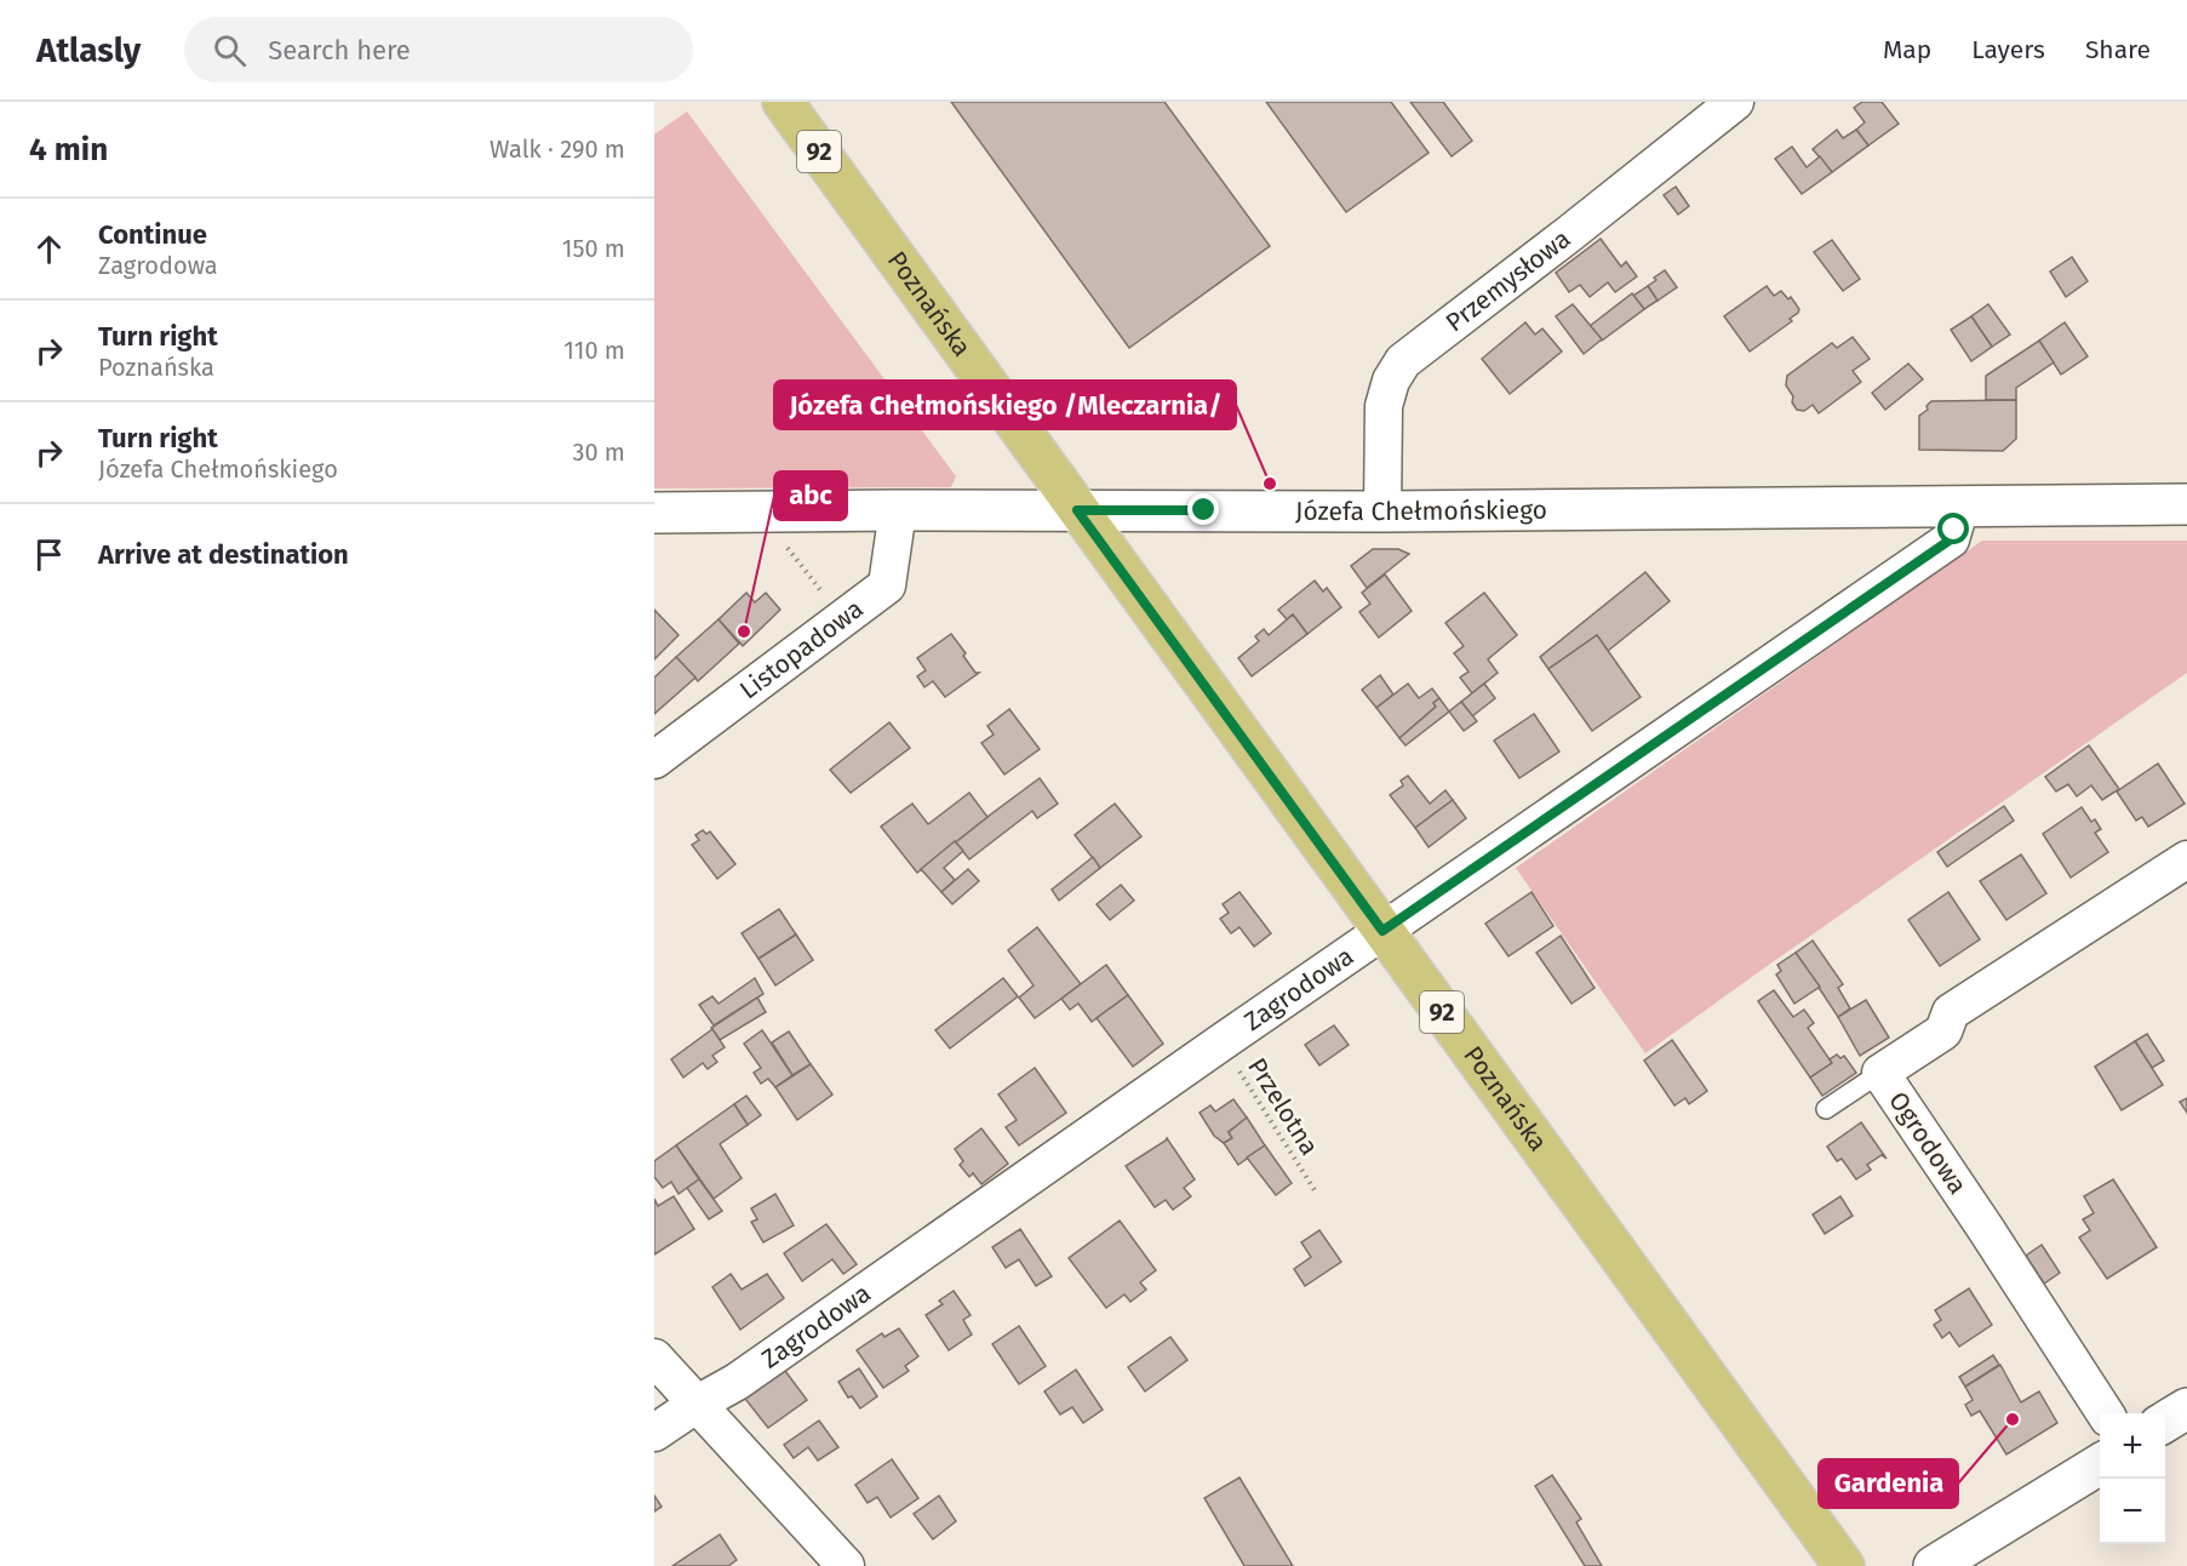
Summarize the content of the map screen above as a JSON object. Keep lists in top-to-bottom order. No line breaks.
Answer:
{"streets":{"main road":["92","Poznańska"],"street":["Przemysłowa","Józefa Chełmońskiego","Listopadowa","Zagrodowa","Ogrodowa"],"path":["Przelotna"]},"crossings":[["Przemysłowa","Józefa Chełmońskiego"],["Poznańska","Józefa Chełmońskiego"],["Poznańska","Zagrodowa"],["Józefa Chełmońskiego","Listopadowa"],["Józefa Chełmońskiego","Zagrodowa"],["Zagrodowa","Przelotna"]],"places":["Józefa Chełmońskiego /Mleczarnia/","abc","Gardenia"],"page":{"header":"Atlasly","search":"Search here","nav":["Map","Layers","Share"],"heading":["4 min","Walk · 290 m"],"list":[["Continue","Zagrodowa","150 m"],["Turn right","Poznańska","110 m"],["Turn right","Józefa Chełmońskiego","30 m"],"Arrive at destination"],"map_buttons":["+","−"]}}
